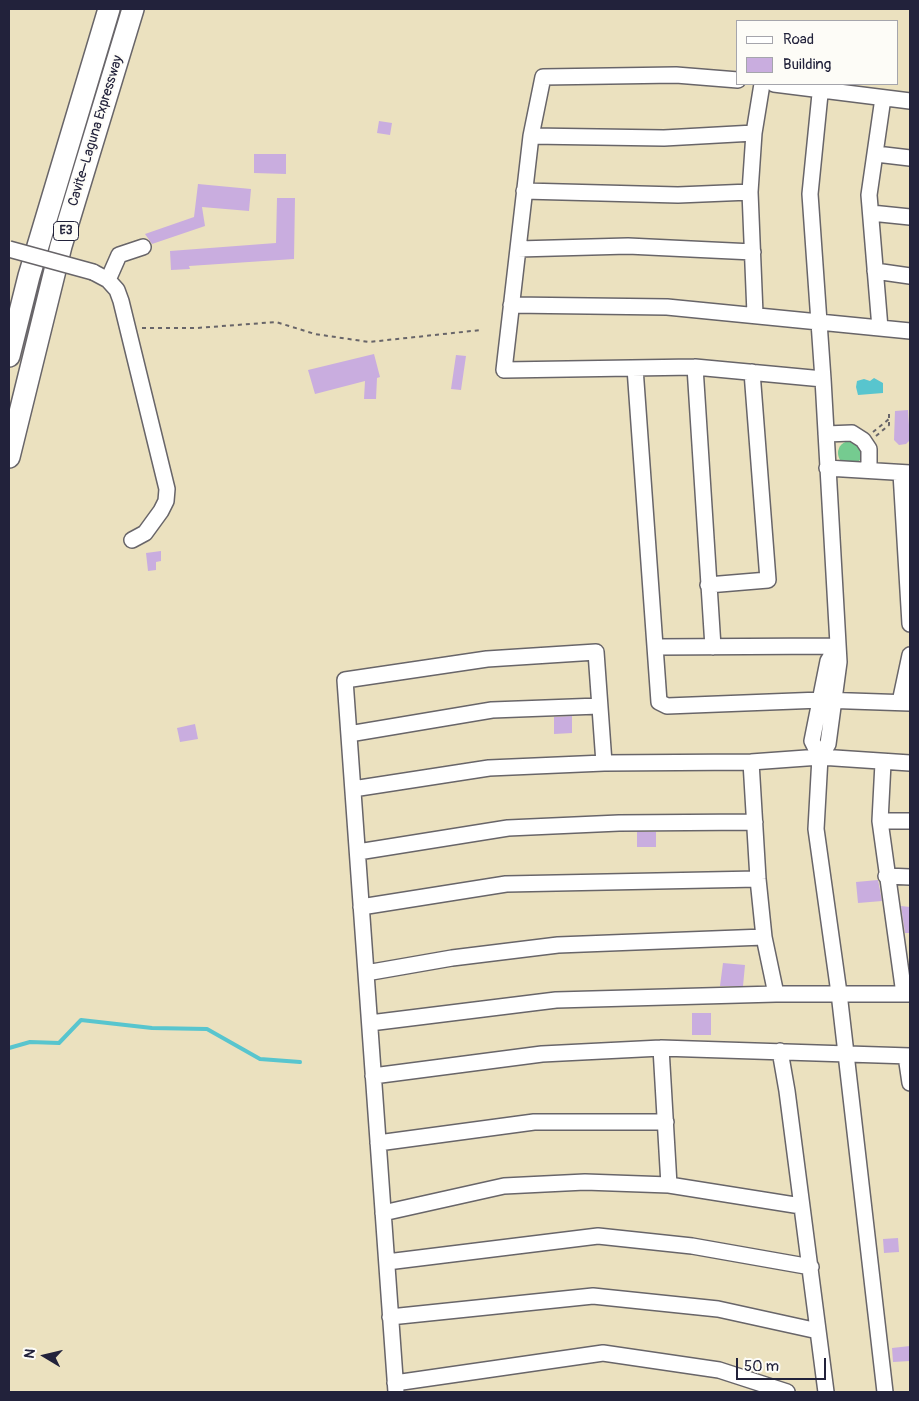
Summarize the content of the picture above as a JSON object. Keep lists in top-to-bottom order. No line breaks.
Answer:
{"streets":{"highway":["Cavite–Laguna Expressway","E3"]},"legend":["Road","Building"],"scale_bar":"50 m","north":"left"}
